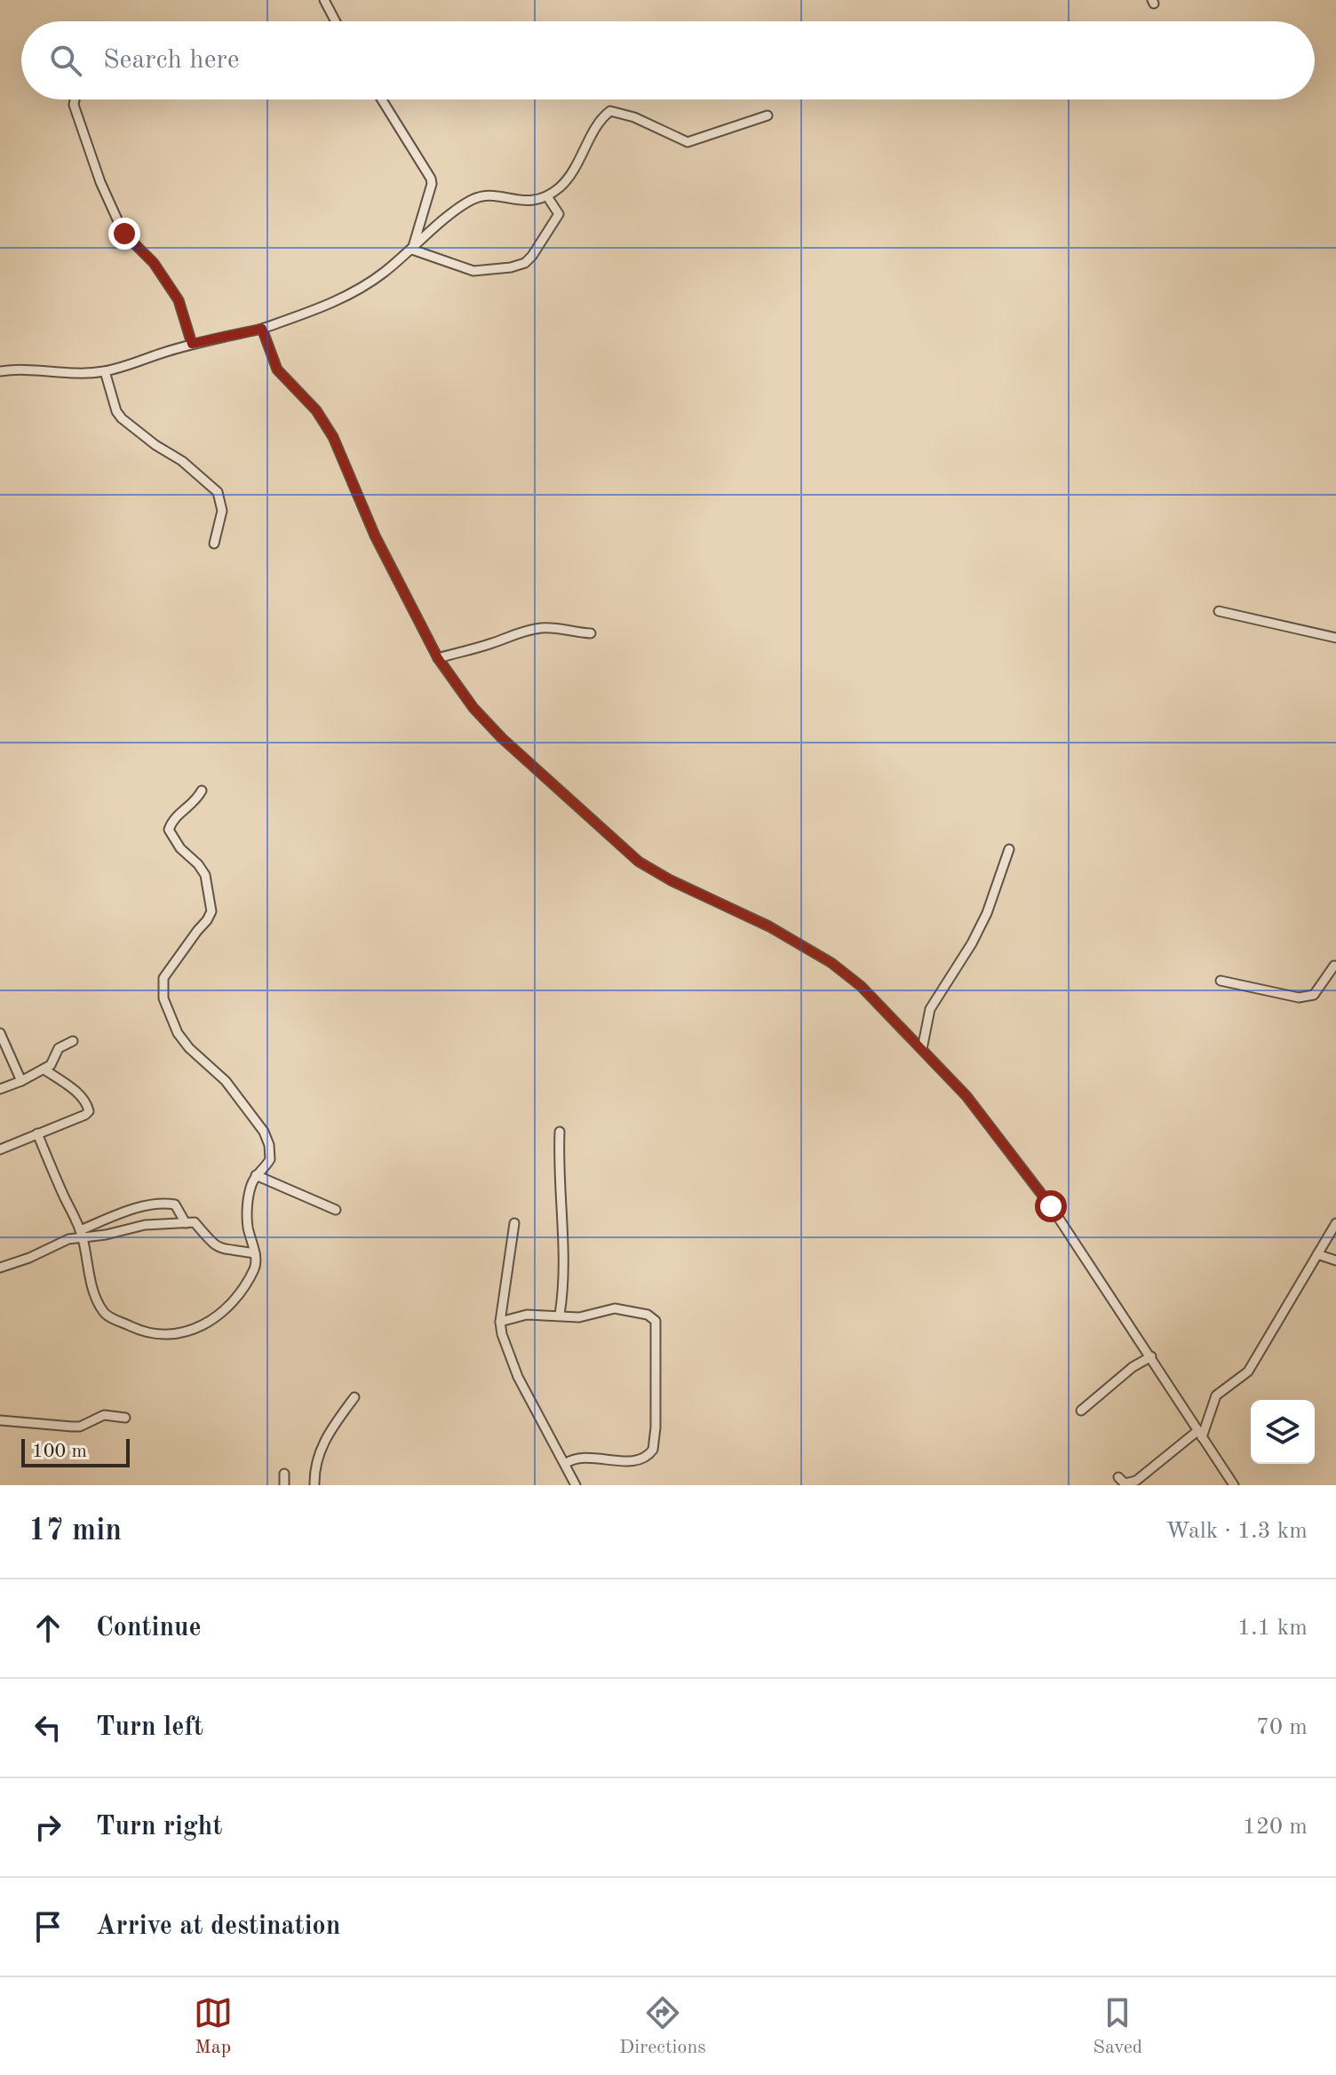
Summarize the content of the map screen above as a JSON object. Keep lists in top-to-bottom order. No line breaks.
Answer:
{"scale_bar":"100 m","page":{"search":"Search here","scale":"100 m","heading":["17 min","Walk · 1.3 km"],"list":[["Continue","1.1 km"],["Turn left","70 m"],["Turn right","120 m"],"Arrive at destination"],"nav":["Map","Directions","Saved"]}}
